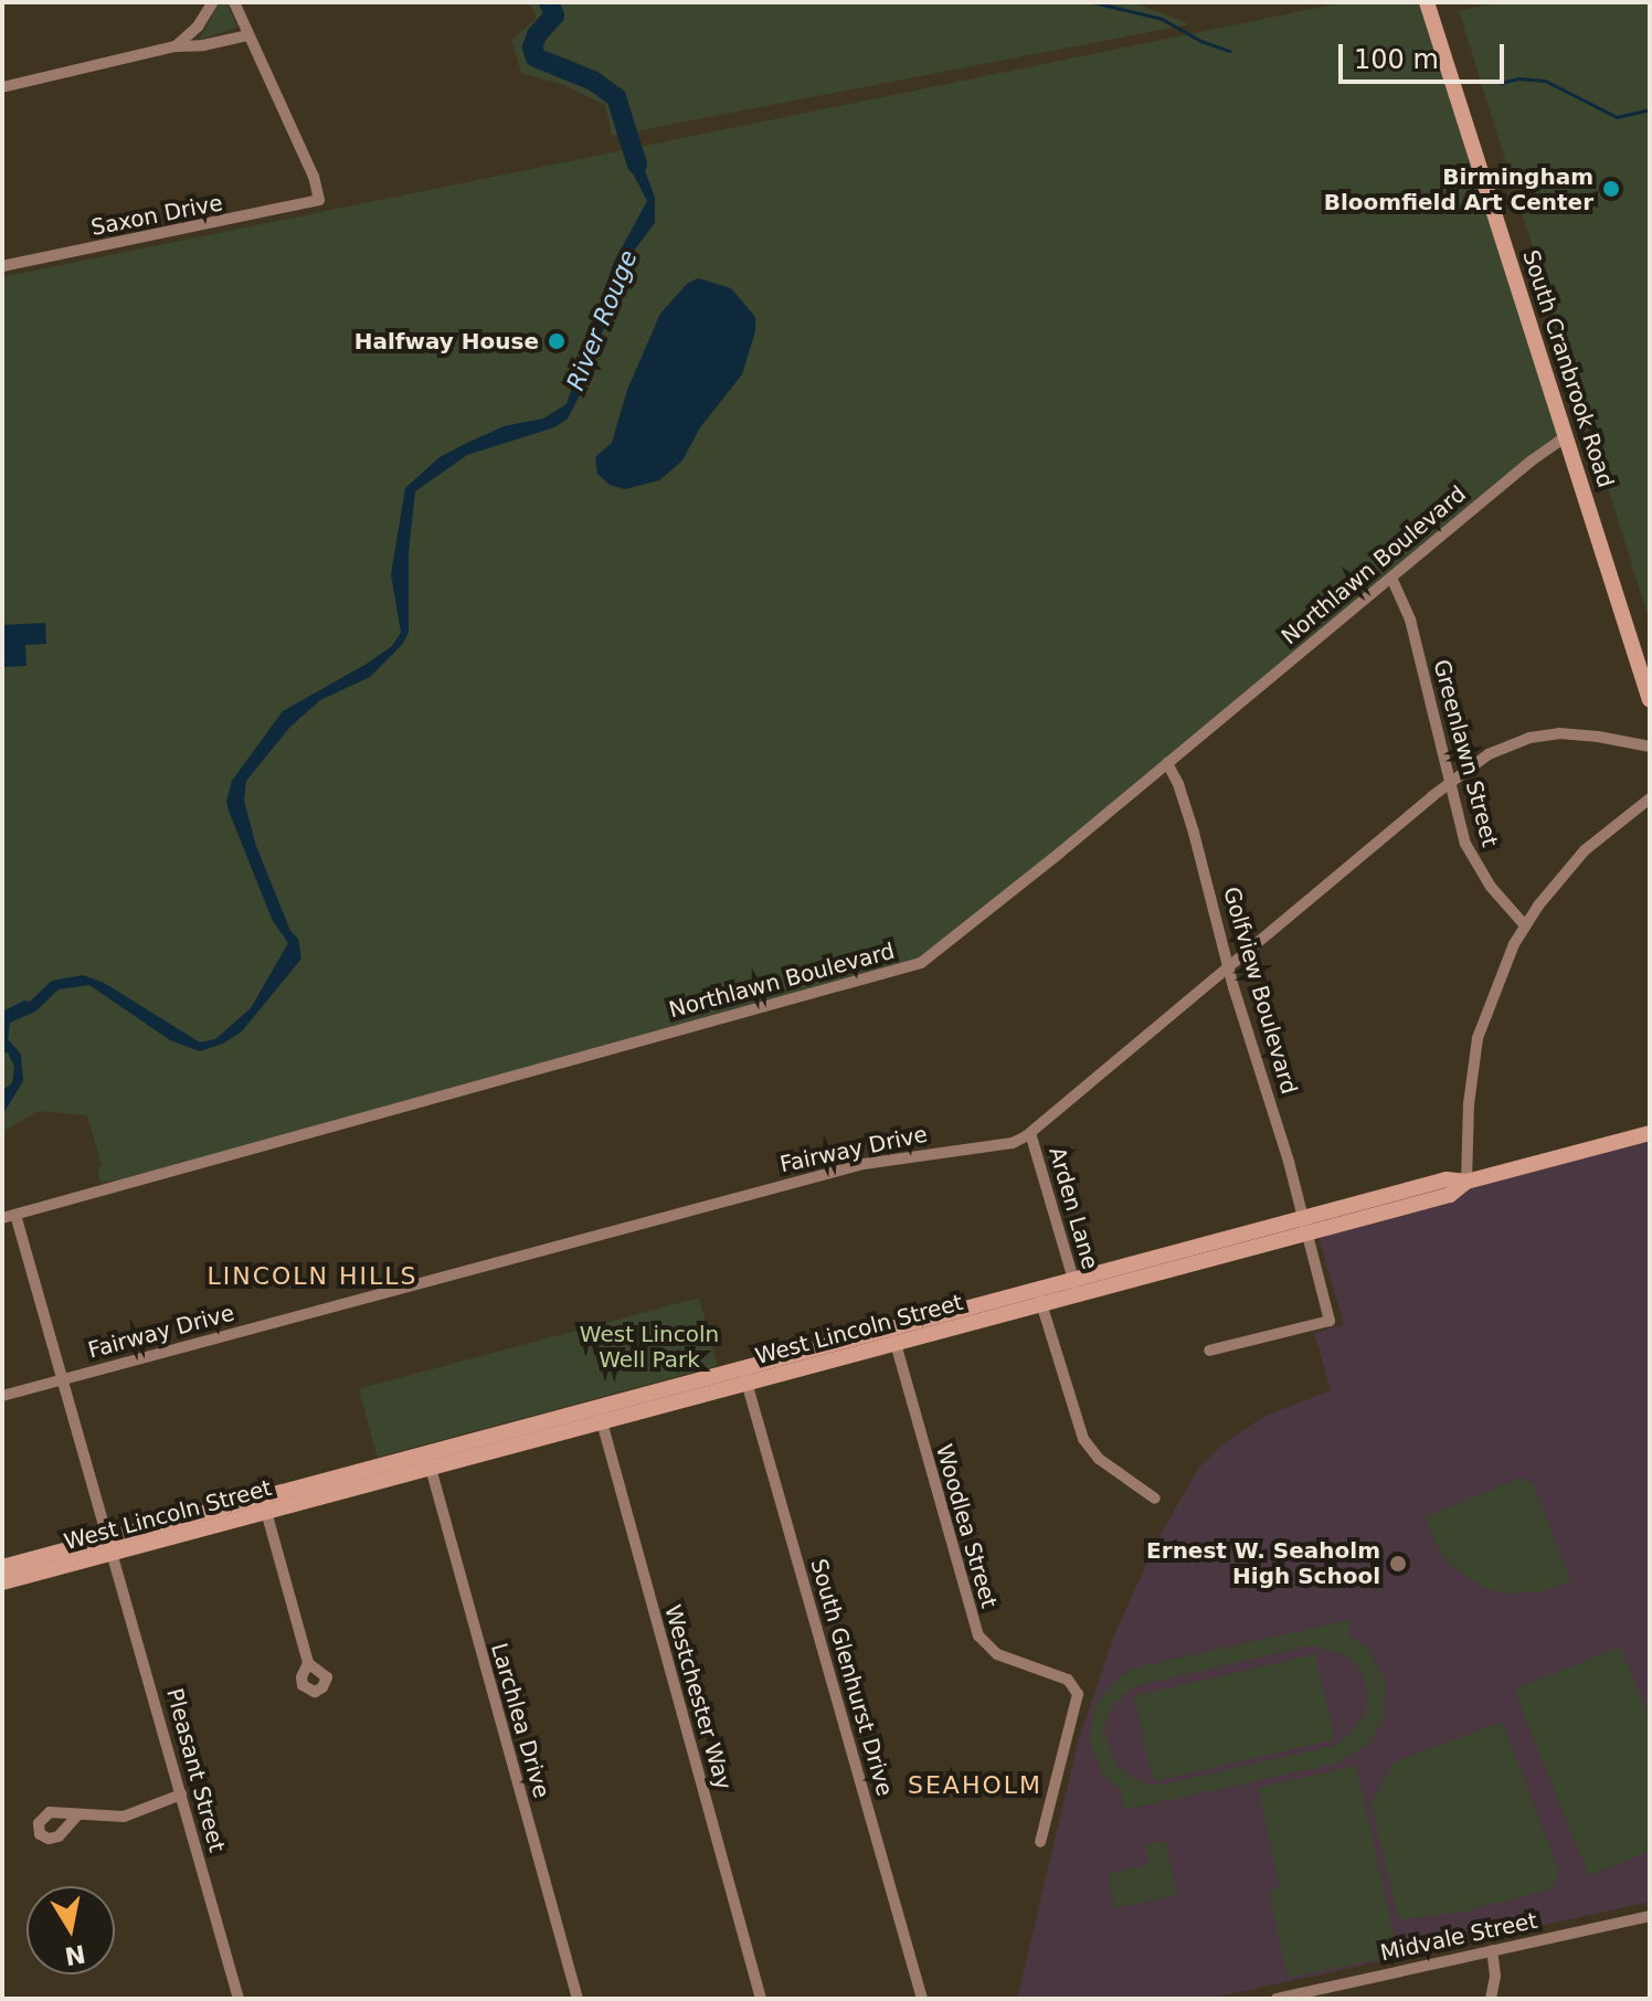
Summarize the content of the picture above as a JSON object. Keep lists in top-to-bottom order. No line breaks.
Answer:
{"streets":{"street":["Saxon Drive","South Cranbrook Road","Northlawn Boulevard","Greenlawn Street","Golfview Boulevard","Fairway Drive","Arden Lane","West Lincoln Street","Woodlea Street","South Glenhurst Drive","Westchester Way","Larchlea Drive","Pleasant Street","Midvale Street"]},"crossings":[["South Cranbrook Road","Northlawn Boulevard"],["Northlawn Boulevard","Greenlawn Street"],["Northlawn Boulevard","Golfview Boulevard"],["Northlawn Boulevard","Pleasant Street"],["Greenlawn Street","Fairway Drive"],["Golfview Boulevard","Fairway Drive"],["Golfview Boulevard","West Lincoln Street"],["Fairway Drive","Arden Lane"],["Fairway Drive","Pleasant Street"],["Arden Lane","West Lincoln Street"],["West Lincoln Street","Woodlea Street"],["West Lincoln Street","South Glenhurst Drive"],["West Lincoln Street","Westchester Way"],["West Lincoln Street","Larchlea Drive"],["West Lincoln Street","Pleasant Street"]],"districts":["LINCOLN HILLS","SEAHOLM"],"water":["River Rouge"],"parks":["West Lincoln Well Park"],"places":["Birmingham Bloomfield Art Center","Halfway House","Ernest W. Seaholm High School"],"scale_bar":"100 m","north":"bottom"}
